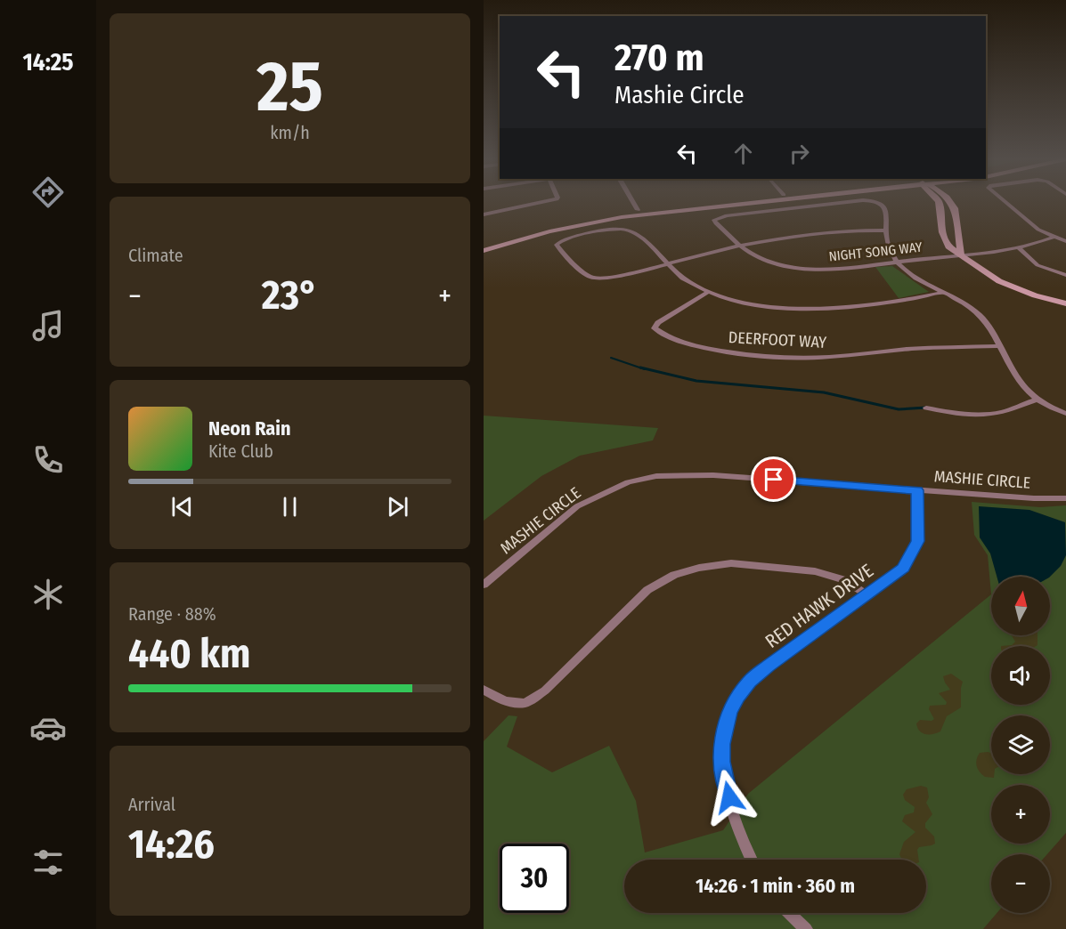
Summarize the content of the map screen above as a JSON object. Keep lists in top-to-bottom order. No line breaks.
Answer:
{"streets":{"street":["NIGHT SONG WAY","DEERFOOT WAY","MASHIE CIRCLE","RED HAWK DRIVE"]},"crossings":[["MASHIE CIRCLE","RED HAWK DRIVE"]],"north":"top","page":{"tabs":"14:25","tile":[["25","km/h"],"Climate",["Range · 88%","440 km"],["Arrival","14:26"]],"turn":["270 m","Mashie Circle"],"heat":["−","23°","+"],"song":["Neon Rain","Kite Club"],"map_buttons":["+","−"],"limit":"30","trip":"14:26 · 1 min · 360 m"}}
